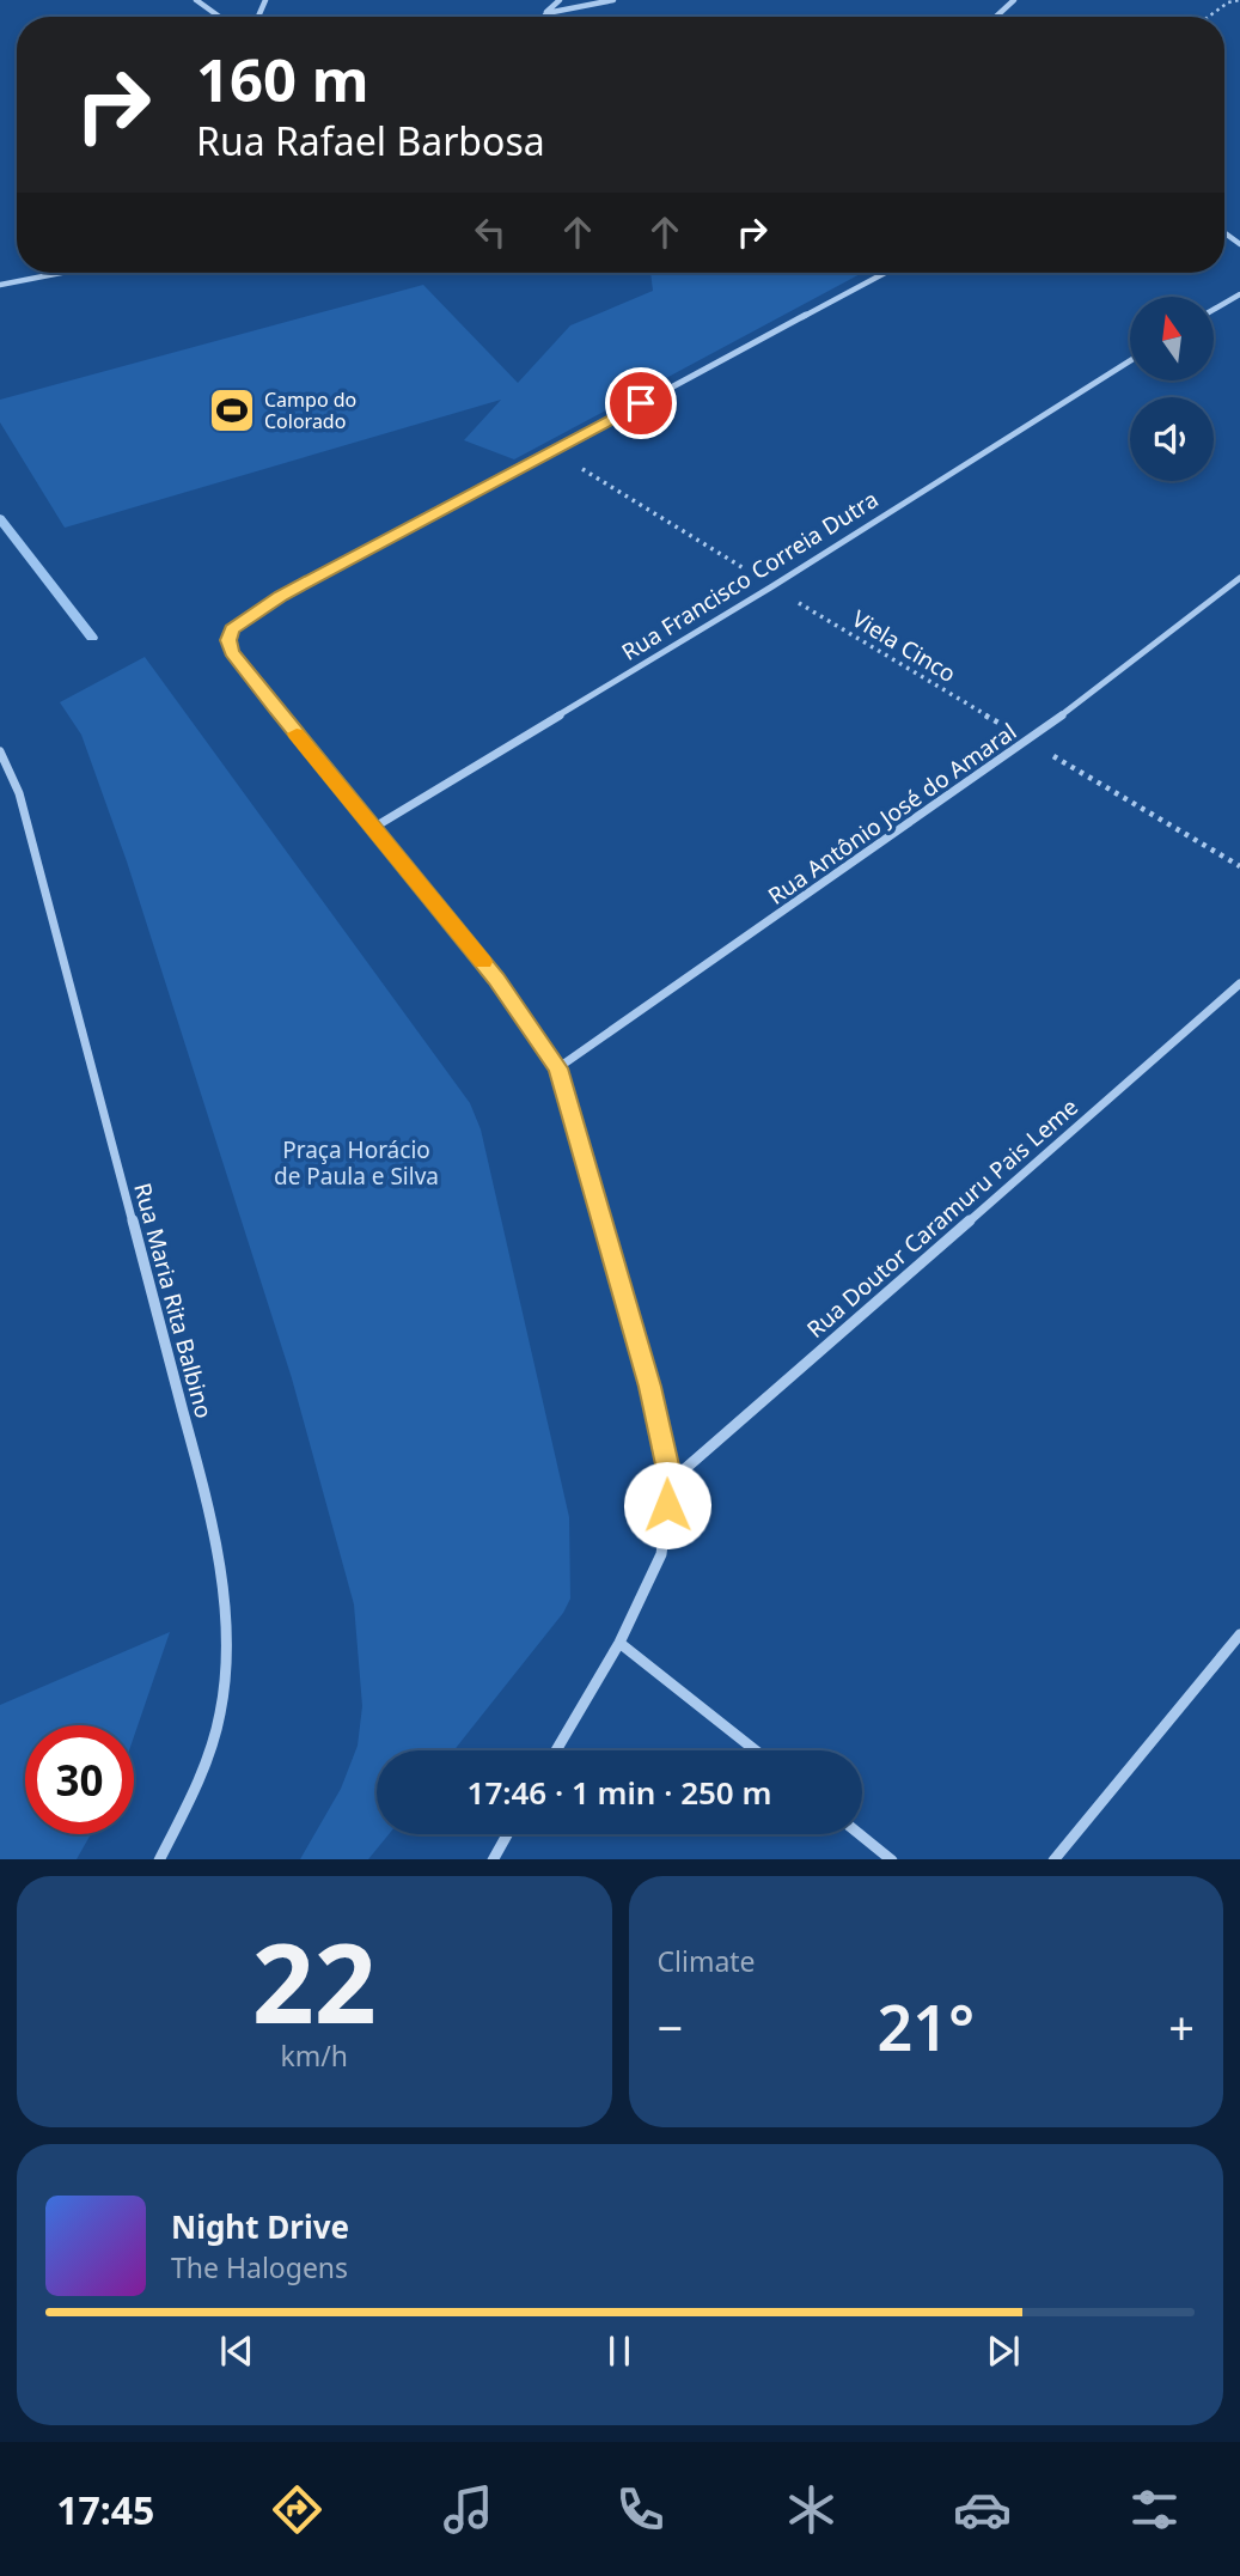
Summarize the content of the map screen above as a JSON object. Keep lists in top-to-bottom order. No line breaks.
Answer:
{"streets":{"street":["Rua Francisco Correia Dutra","Rua Antônio José do Amaral","Rua Doutor Caramuru Pais Leme","Rua Maria Rita Balbino"],"path":["Viela Cinco"]},"crossings":[["Rua Francisco Correia Dutra","Viela Cinco"],["Viela Cinco","Rua Antônio José do Amaral"]],"parks":["Praça Horácio de Paula e Silva"],"places":{"sports":["Campo do Colorado"]},"north":"top","page":{"turn":["160 m","Rua Rafael Barbosa"],"limit":"30","trip":"17:46 · 1 min · 250 m","tile":[["22","km/h"],"Climate"],"heat":["−","21°","+"],"song":["Night Drive","The Halogens"],"tabs":"17:45"}}
